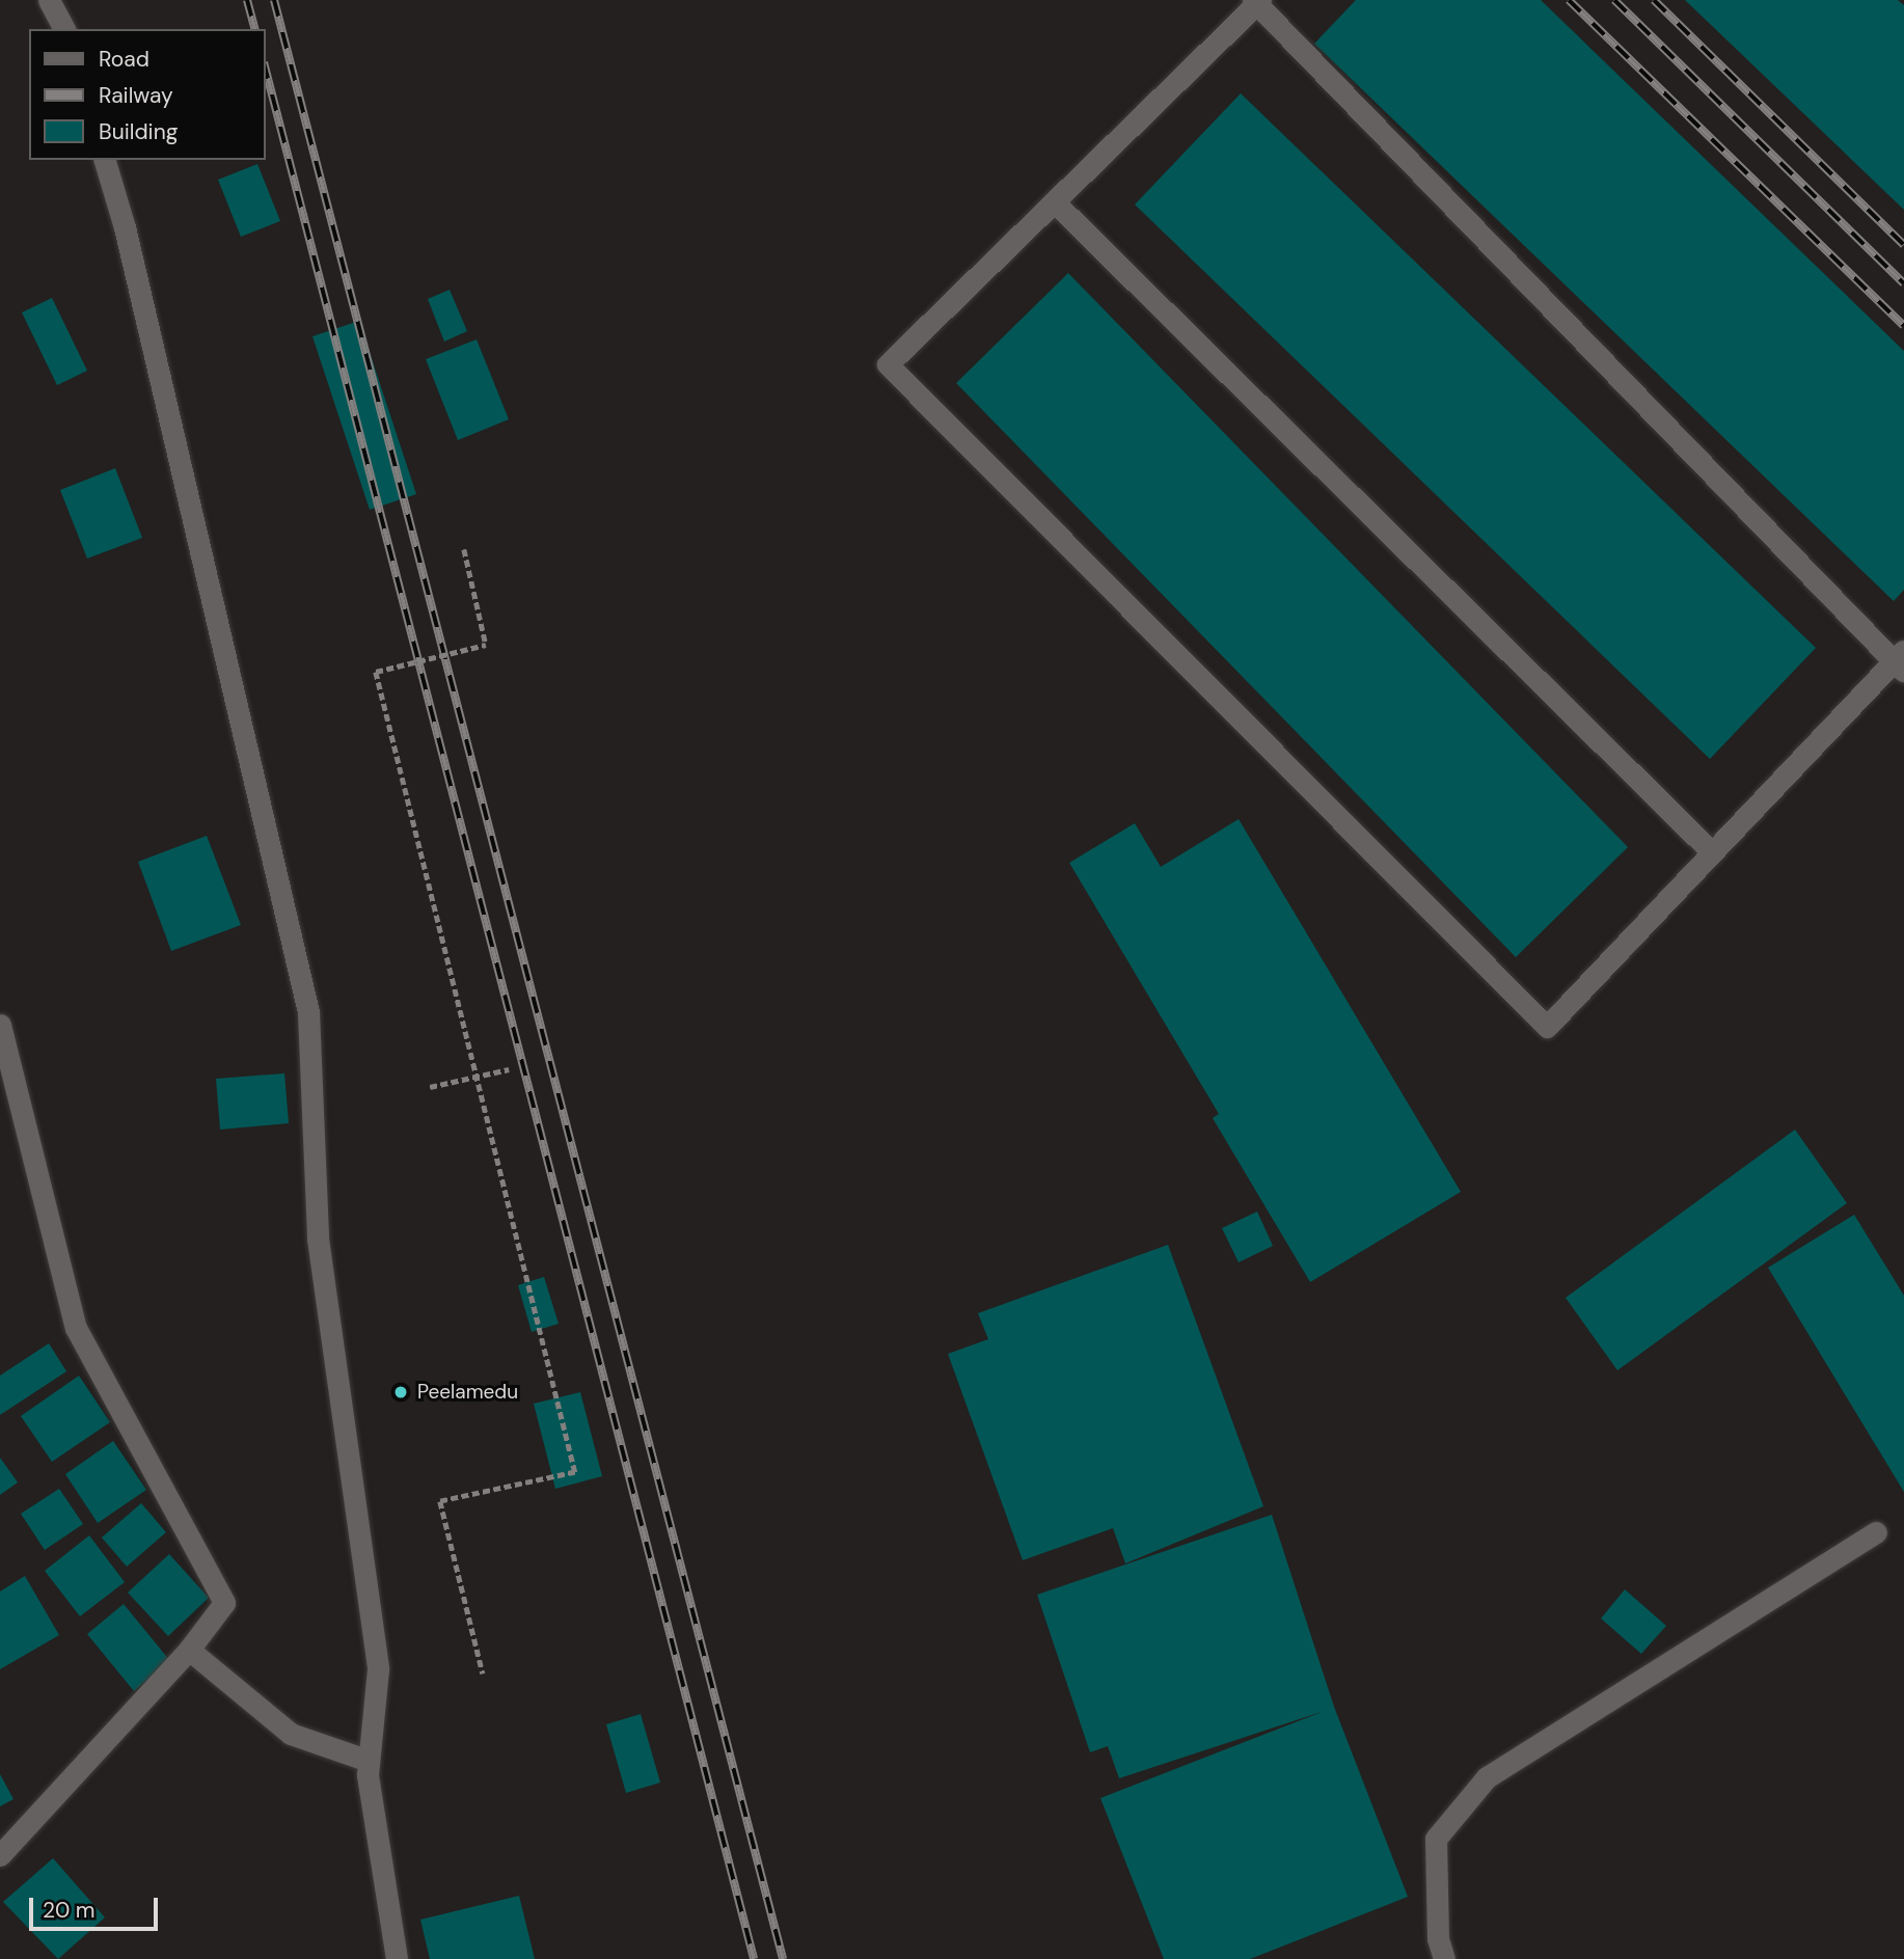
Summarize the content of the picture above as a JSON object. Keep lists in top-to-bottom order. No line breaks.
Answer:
{"places":["Peelamedu"],"legend":["Road","Railway","Building"],"scale_bar":"20 m"}
